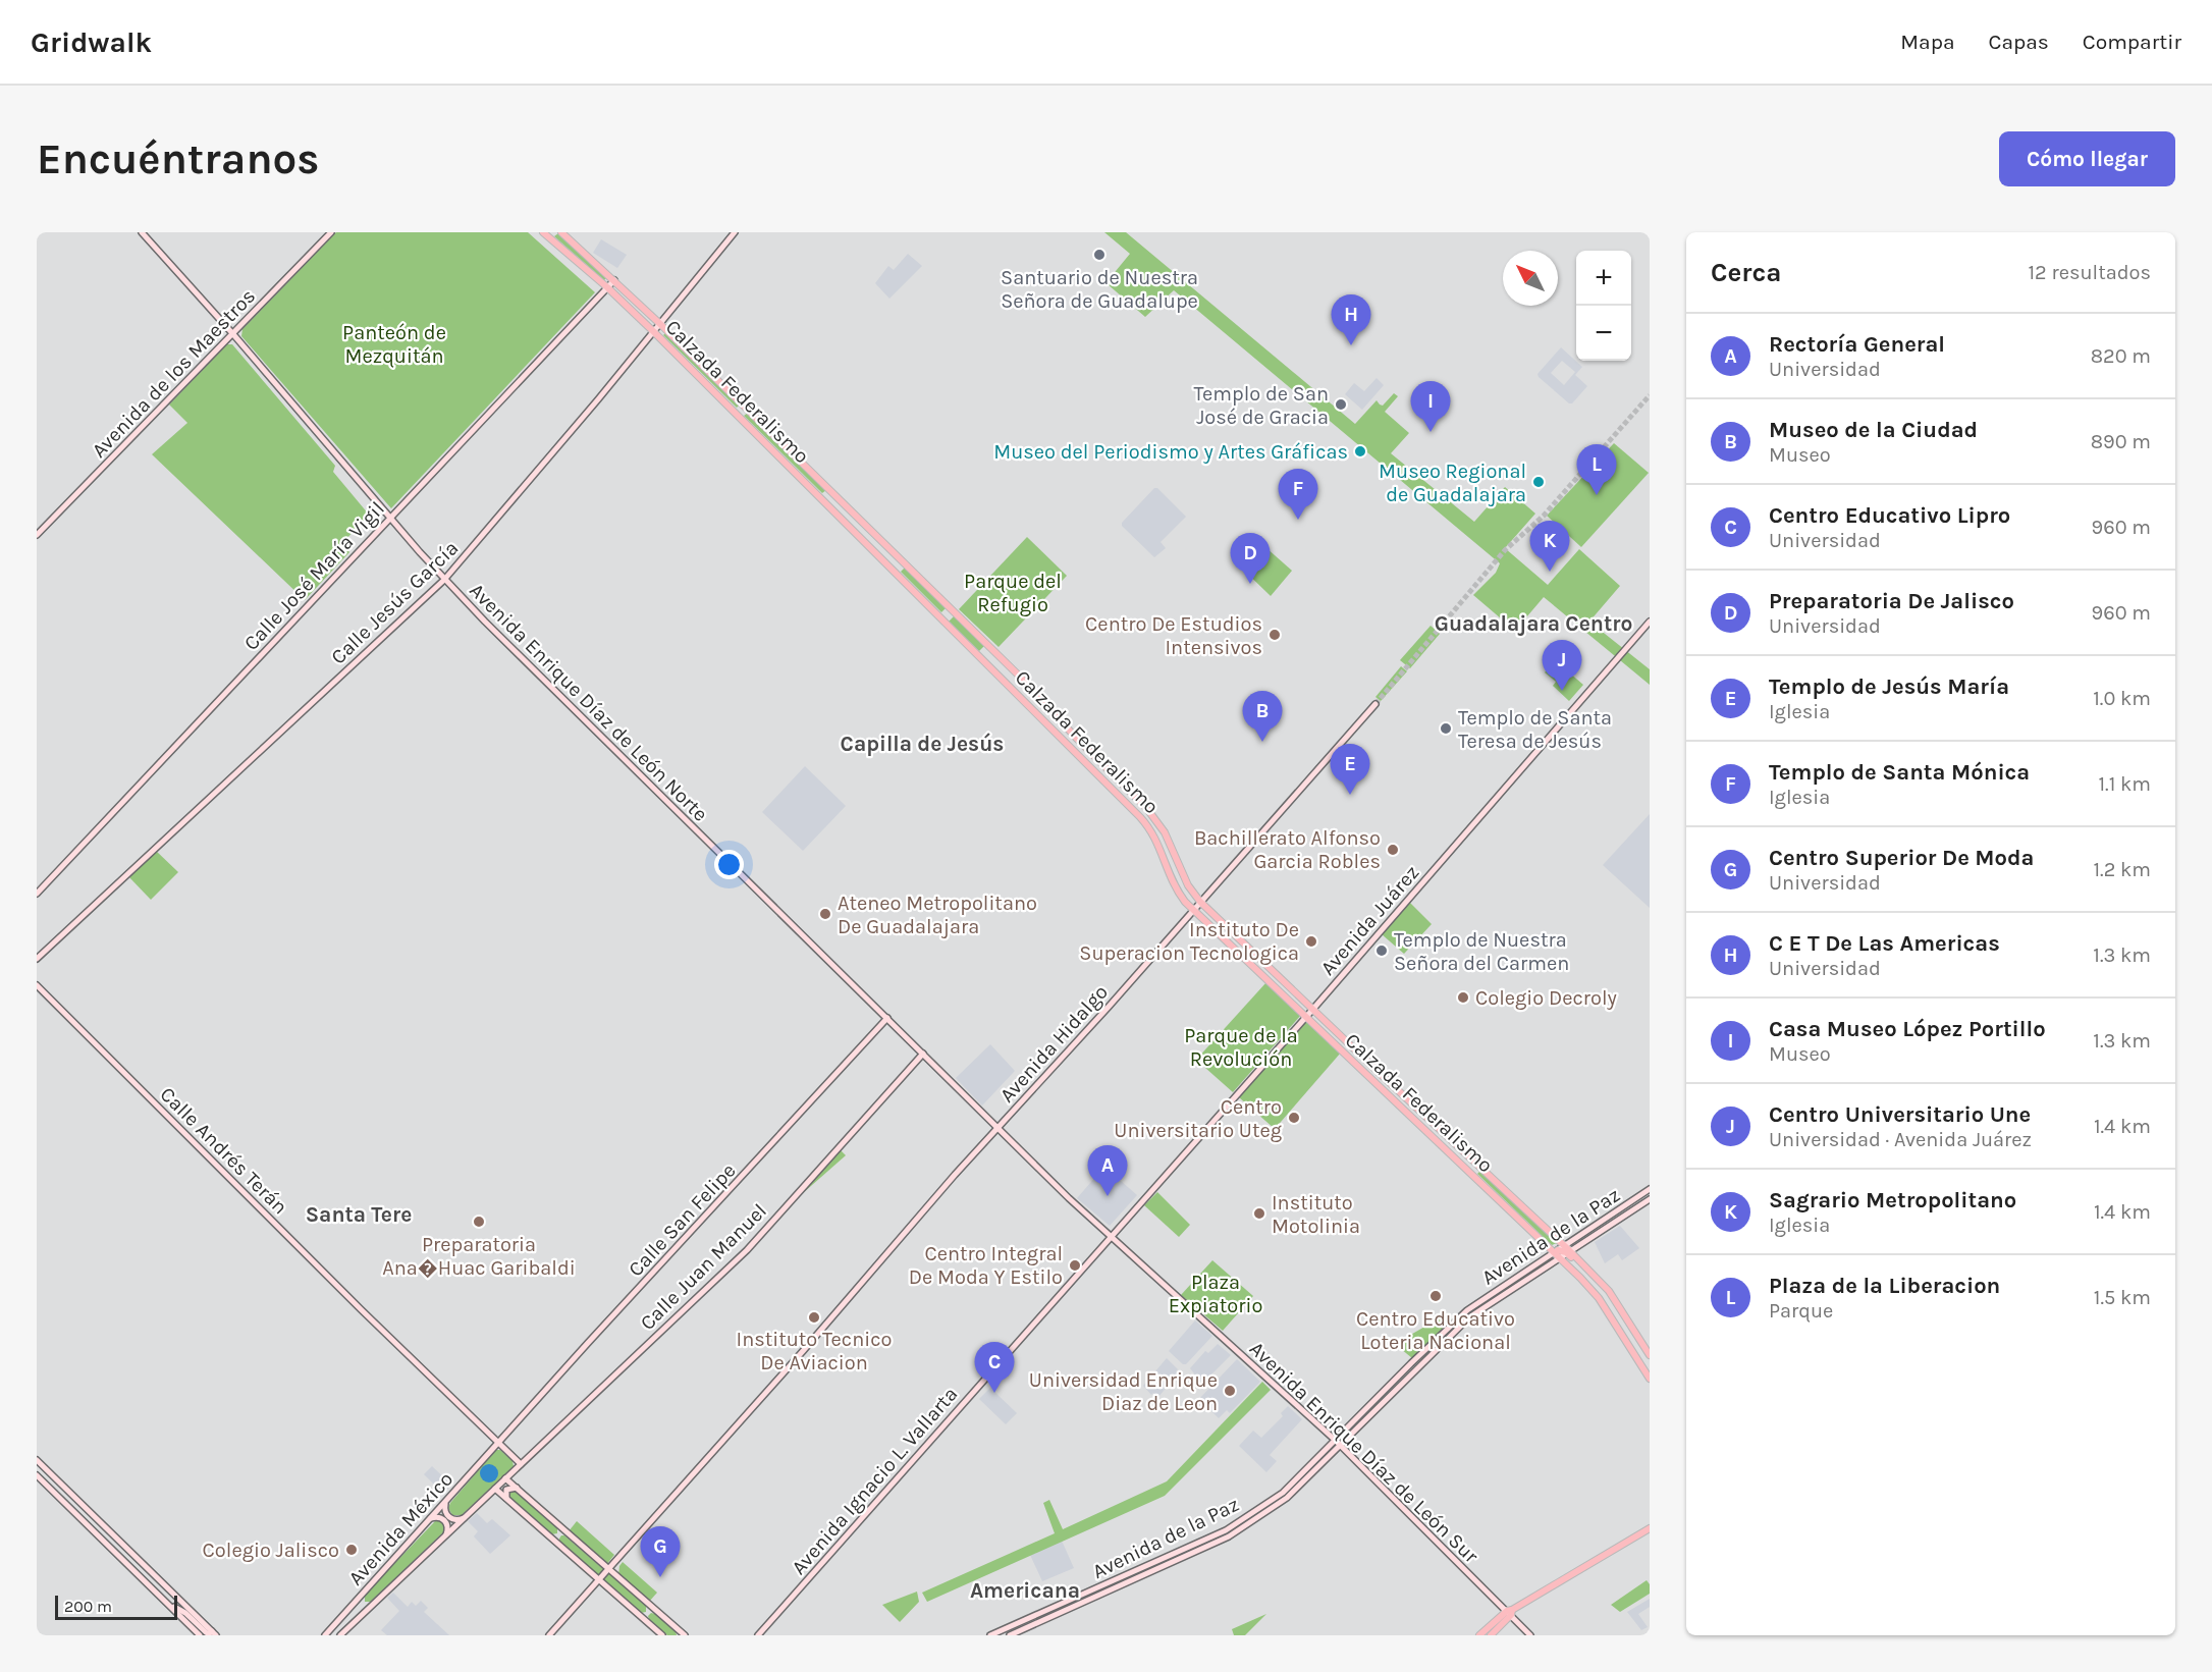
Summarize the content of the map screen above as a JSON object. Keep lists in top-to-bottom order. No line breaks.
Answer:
{"streets":{"main road":["Avenida de los Maestros","Calzada Federalismo","Calle José María Vigil","Calle Jesús García","Avenida Enrique Díaz de León Norte","Avenida Juárez","Avenida Hidalgo","Calle Andrés Terán","Calle San Felipe","Avenida de la Paz","Calle Juan Manuel","Avenida Enrique Díaz de León Sur","Avenida Ignacio L. Vallarta","Avenida México"]},"crossings":[["Avenida de los Maestros","Avenida Enrique Díaz de León Norte"],["Calzada Federalismo","Calle José María Vigil"],["Calzada Federalismo","Calle Jesús García"],["Calzada Federalismo","Avenida Juárez"],["Calzada Federalismo","Avenida Hidalgo"],["Calzada Federalismo","Avenida de la Paz"],["Calle José María Vigil","Avenida Enrique Díaz de León Norte"],["Calle Jesús García","Avenida Enrique Díaz de León Norte"],["Avenida Enrique Díaz de León Norte","Avenida Hidalgo"],["Avenida Enrique Díaz de León Norte","Calle San Felipe"],["Avenida Enrique Díaz de León Norte","Calle Juan Manuel"],["Avenida Enrique Díaz de León Norte","Avenida Enrique Díaz de León Sur"],["Avenida Juárez","Avenida Enrique Díaz de León Sur"],["Avenida Juárez","Avenida Ignacio L. Vallarta"],["Calle Andrés Terán","Calle San Felipe"],["Calle Andrés Terán","Calle Juan Manuel"],["Calle Andrés Terán","Avenida México"],["Calle San Felipe","Avenida México"],["Avenida de la Paz","Avenida Enrique Díaz de León Sur"],["Calle Juan Manuel","Avenida México"],["Avenida Enrique Díaz de León Sur","Avenida Ignacio L. Vallarta"]],"districts":["Guadalajara Centro","Capilla de Jesús","Santa Tere","Americana"],"parks":["Panteón de Mezquitán","Parque del Refugio","Parque de la Revolución","Plaza Expiatorio"],"places":["Santuario de Nuestra Señora de Guadalupe","Templo de San José de Gracia","Museo del Periodismo y Artes Gráficas","Museo Regional de Guadalajara","Centro De Estudios Intensivos","Templo de Santa Teresa de Jesús","Bachillerato Alfonso Garcia Robles","Ateneo Metropolitano De Guadalajara","Instituto De Superacion Tecnologica","Templo de Nuestra Señora del Carmen","Colegio Decroly","Centro Universitario Uteg","Instituto Motolinia","Preparatoria Ana�Huac Garibaldi","Centro Integral De Moda Y Estilo","Centro Educativo Loteria Nacional","Instituto Tecnico De Aviacion","Universidad Enrique Diaz de Leon","Colegio Jalisco"],"scale_bar":"200 m","north":"top left","page":{"header":"Gridwalk","nav":["Mapa","Capas","Compartir"],"buttons":"Cómo llegar","title":"Encuéntranos","heading":["Cerca","12 resultados"],"map_buttons":["+","−"],"pins":["H","I","L","F","K","D","J","B","E","A","C","G"],"list":[{"mark":"A","name":"Rectoría General","note":"Universidad","value":"820 m"},{"mark":"B","name":"Museo de la Ciudad","note":"Museo","value":"890 m"},{"mark":"C","name":"Centro Educativo Lipro","note":"Universidad","value":"960 m"},{"mark":"D","name":"Preparatoria De Jalisco","note":"Universidad","value":"960 m"},{"mark":"E","name":"Templo de Jesús María","note":"Iglesia","value":"1.0 km"},{"mark":"F","name":"Templo de Santa Mónica","note":"Iglesia","value":"1.1 km"},{"mark":"G","name":"Centro Superior De Moda","note":"Universidad","value":"1.2 km"},{"mark":"H","name":"C E T De Las Americas","note":"Universidad","value":"1.3 km"},{"mark":"I","name":"Casa Museo López Portillo","note":"Museo","value":"1.3 km"},{"mark":"J","name":"Centro Universitario Une","note":"Universidad · Avenida Juárez","value":"1.4 km"},{"mark":"K","name":"Sagrario Metropolitano","note":"Iglesia","value":"1.4 km"},{"mark":"L","name":"Plaza de la Liberacion","note":"Parque","value":"1.5 km"}],"scale":"200 m"}}
